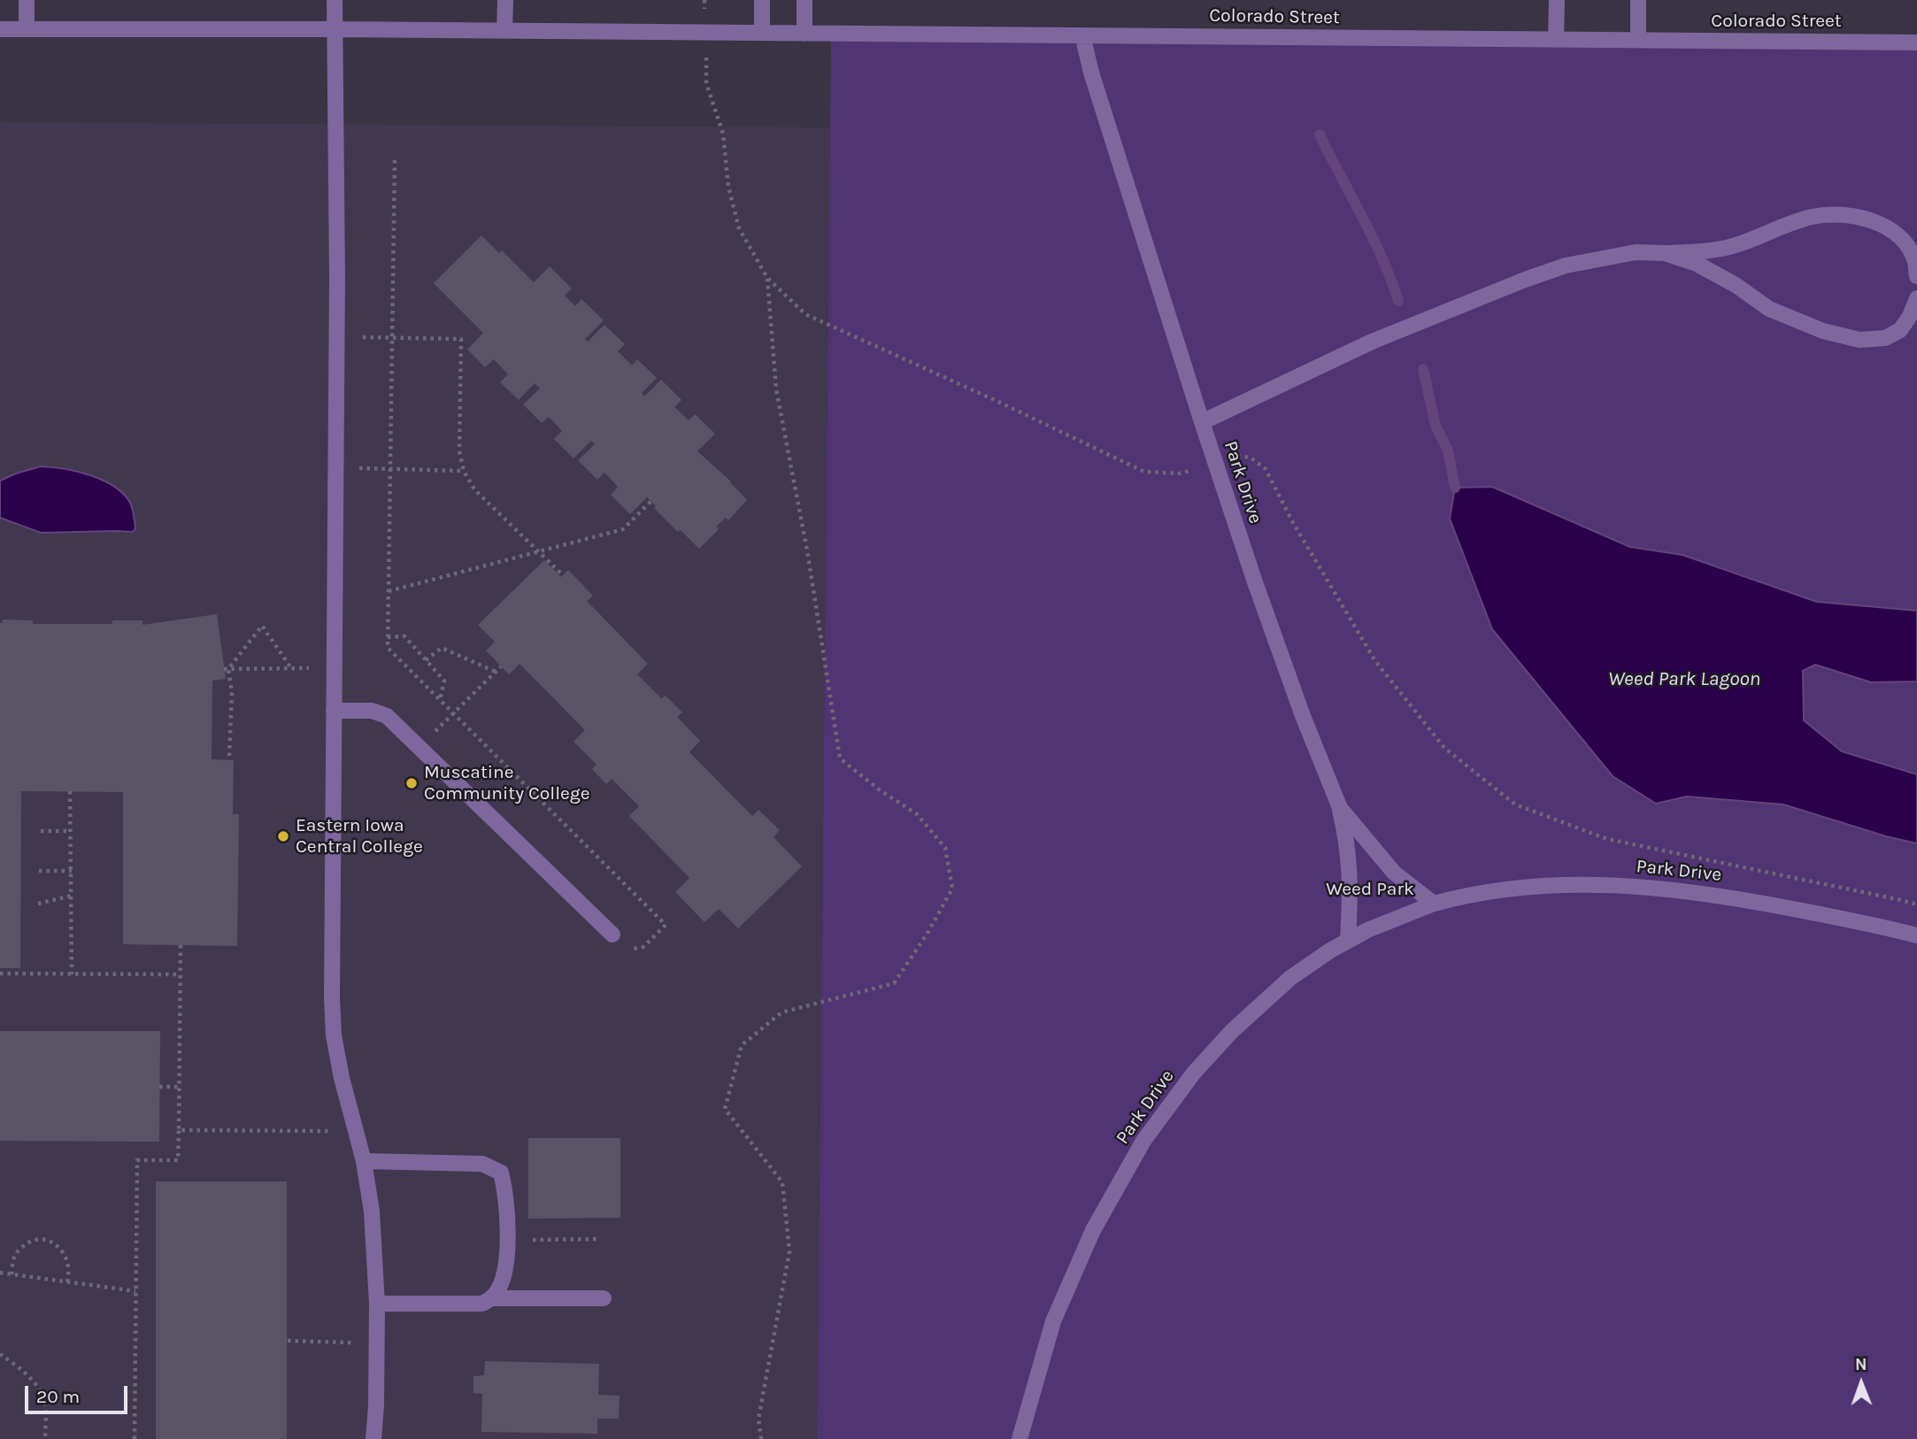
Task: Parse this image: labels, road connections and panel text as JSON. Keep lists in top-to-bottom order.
{
  "streets": {
    "street": ["Colorado Street", "Park Drive"]
  },
  "crossings": [
    ["Colorado Street", "Park Drive"]
  ],
  "water": ["Weed Park Lagoon"],
  "parks": ["Weed Park"],
  "places": ["Muscatine Community College", "Eastern Iowa Central College"],
  "scale_bar": "20 m",
  "north": "top"
}
